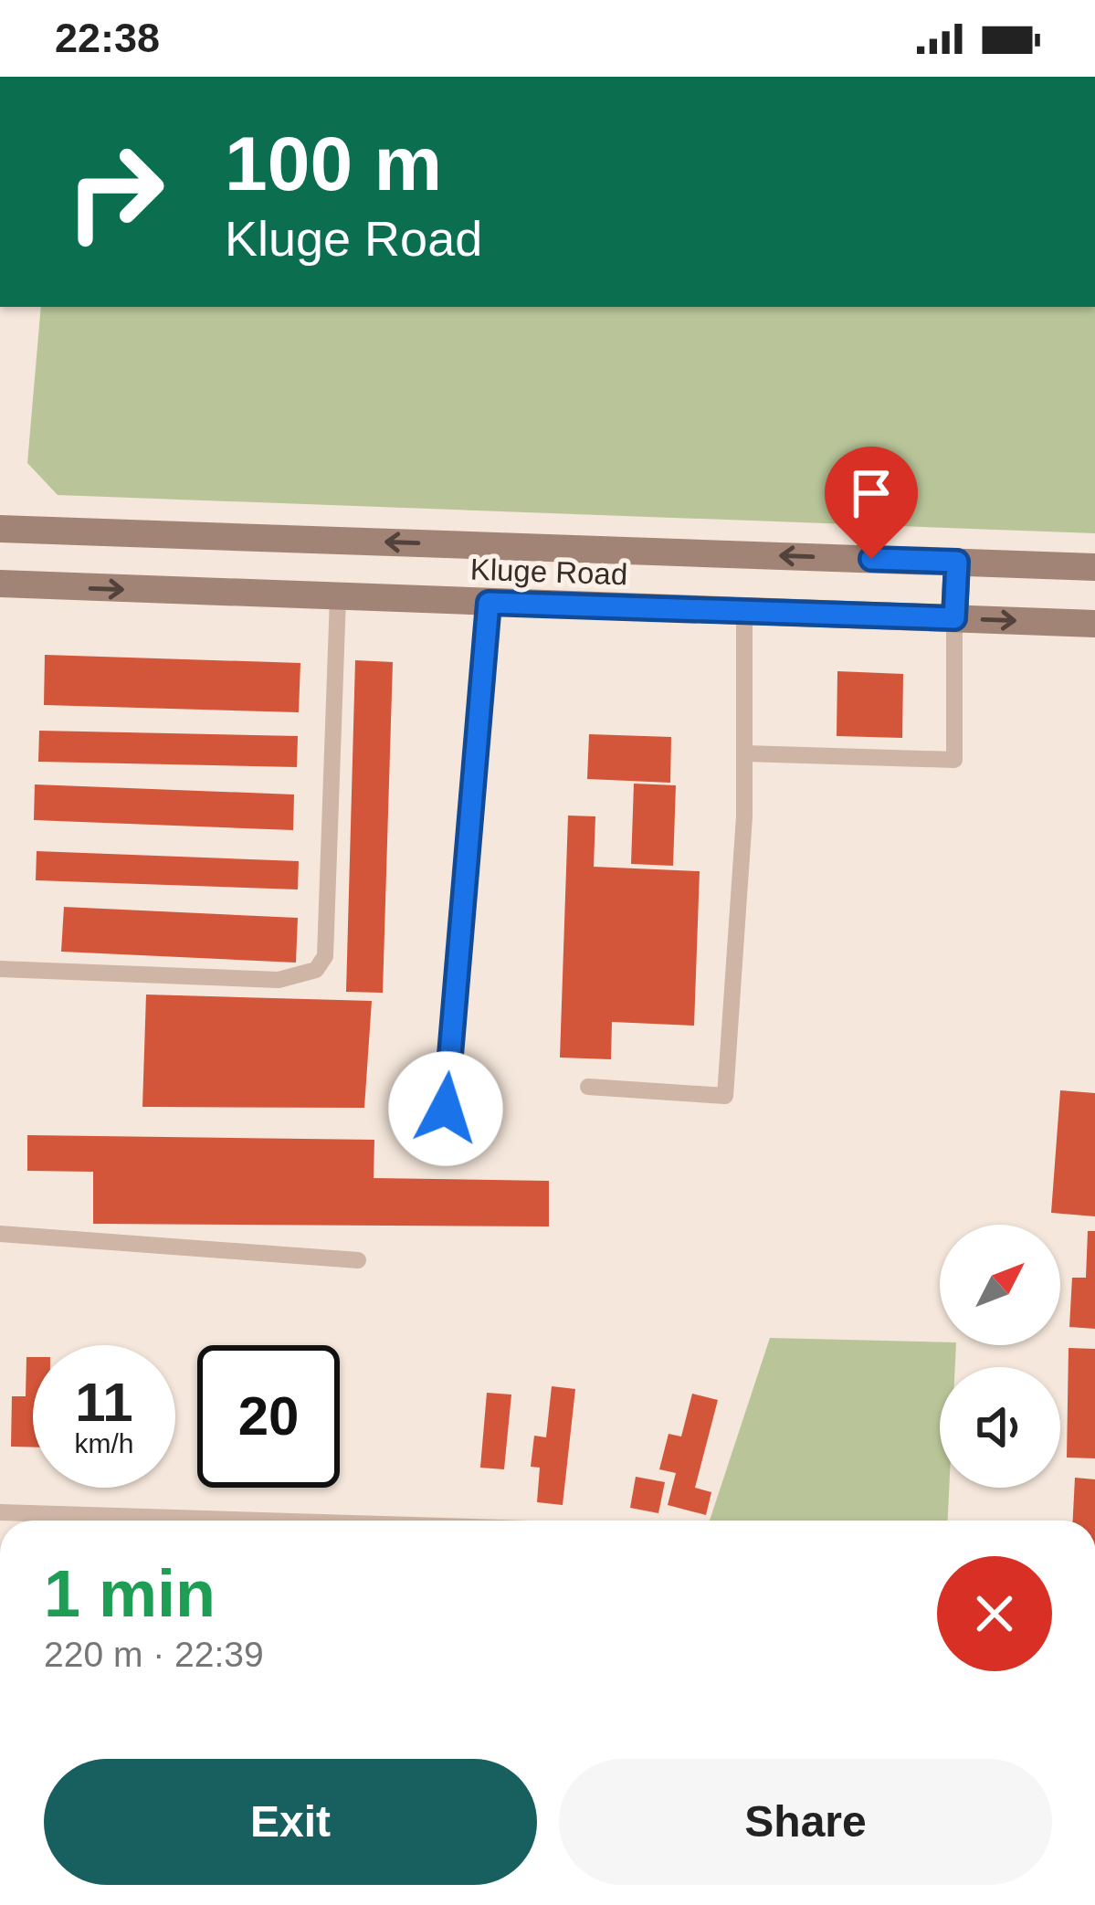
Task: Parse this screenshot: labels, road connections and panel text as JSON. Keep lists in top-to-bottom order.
{
  "streets": {
    "main road": ["Kluge Road"]
  },
  "north": "top right",
  "page": {
    "status": "22:38",
    "turn": ["100 m", "Kluge Road"],
    "speed": "11 km/h",
    "limit": "20",
    "heading": ["1 min", "220 m · 22:39"],
    "buttons": ["Exit", "Share"]
  }
}
